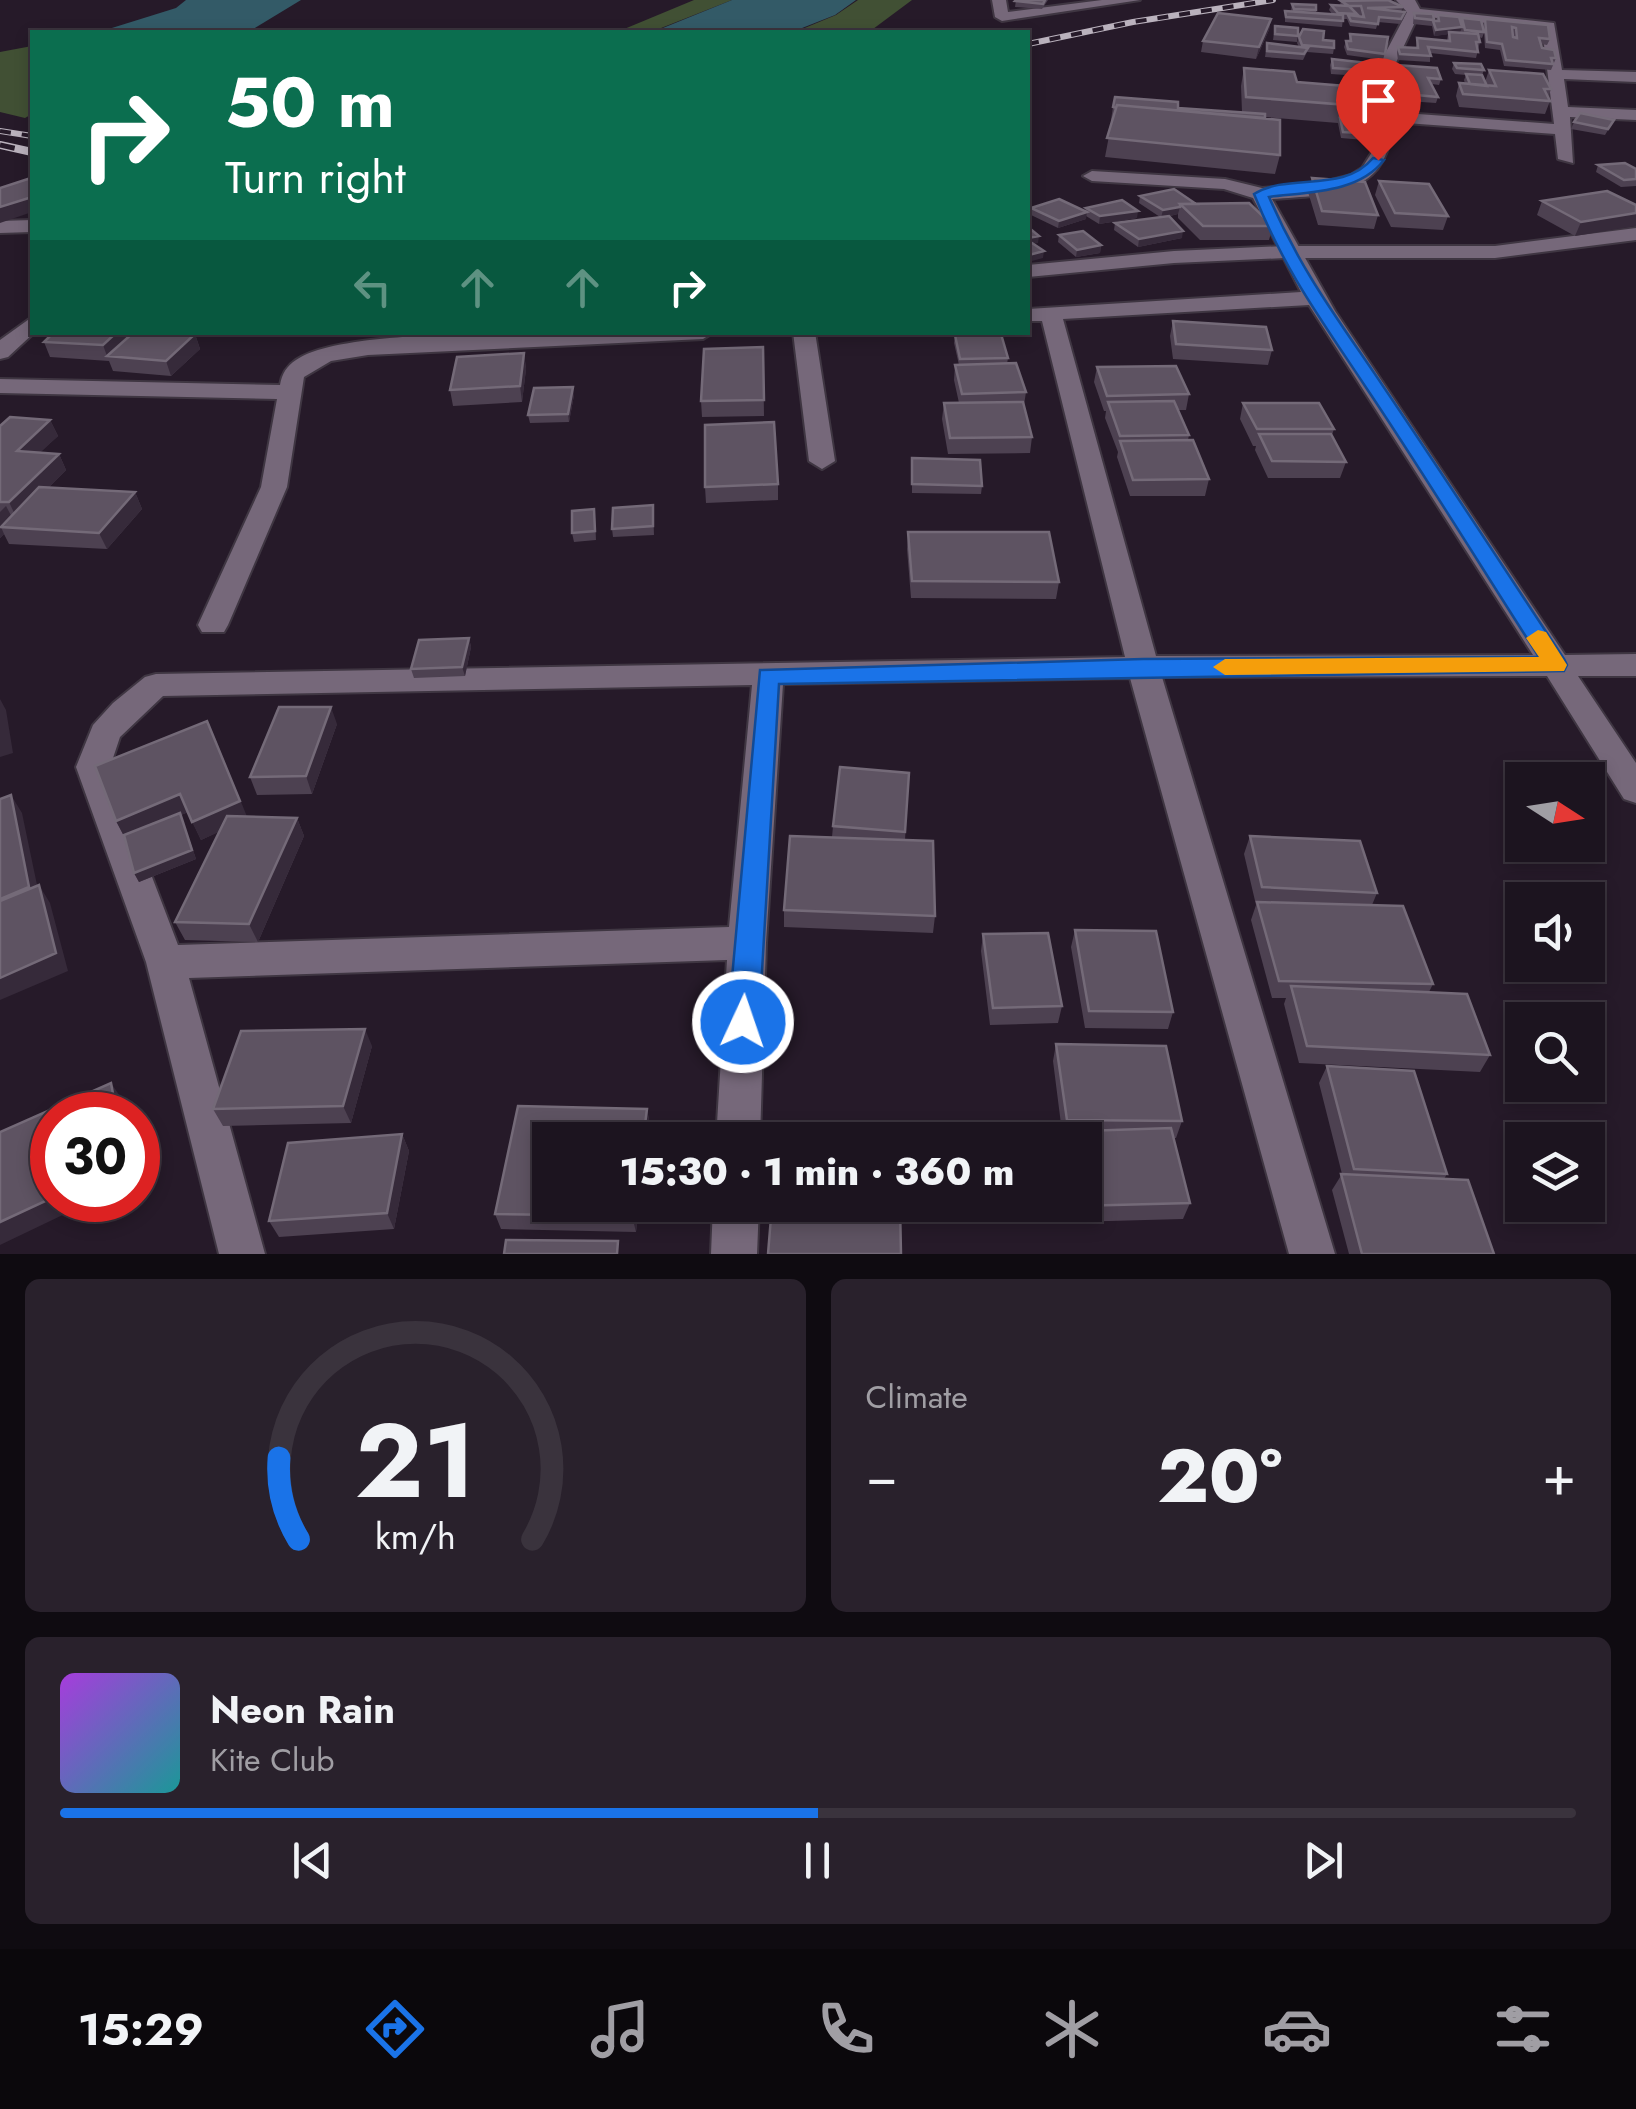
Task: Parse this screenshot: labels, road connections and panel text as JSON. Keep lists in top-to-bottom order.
{
  "north": "right",
  "page": {
    "turn": ["50 m", "Turn right"],
    "limit": "30",
    "trip": "15:30 · 1 min · 360 m",
    "tile": "Climate",
    "heat": ["−", "20°", "+"],
    "song": ["Neon Rain", "Kite Club"],
    "tabs": "15:29",
    "gauge": ["21", "km/h"]
  }
}
